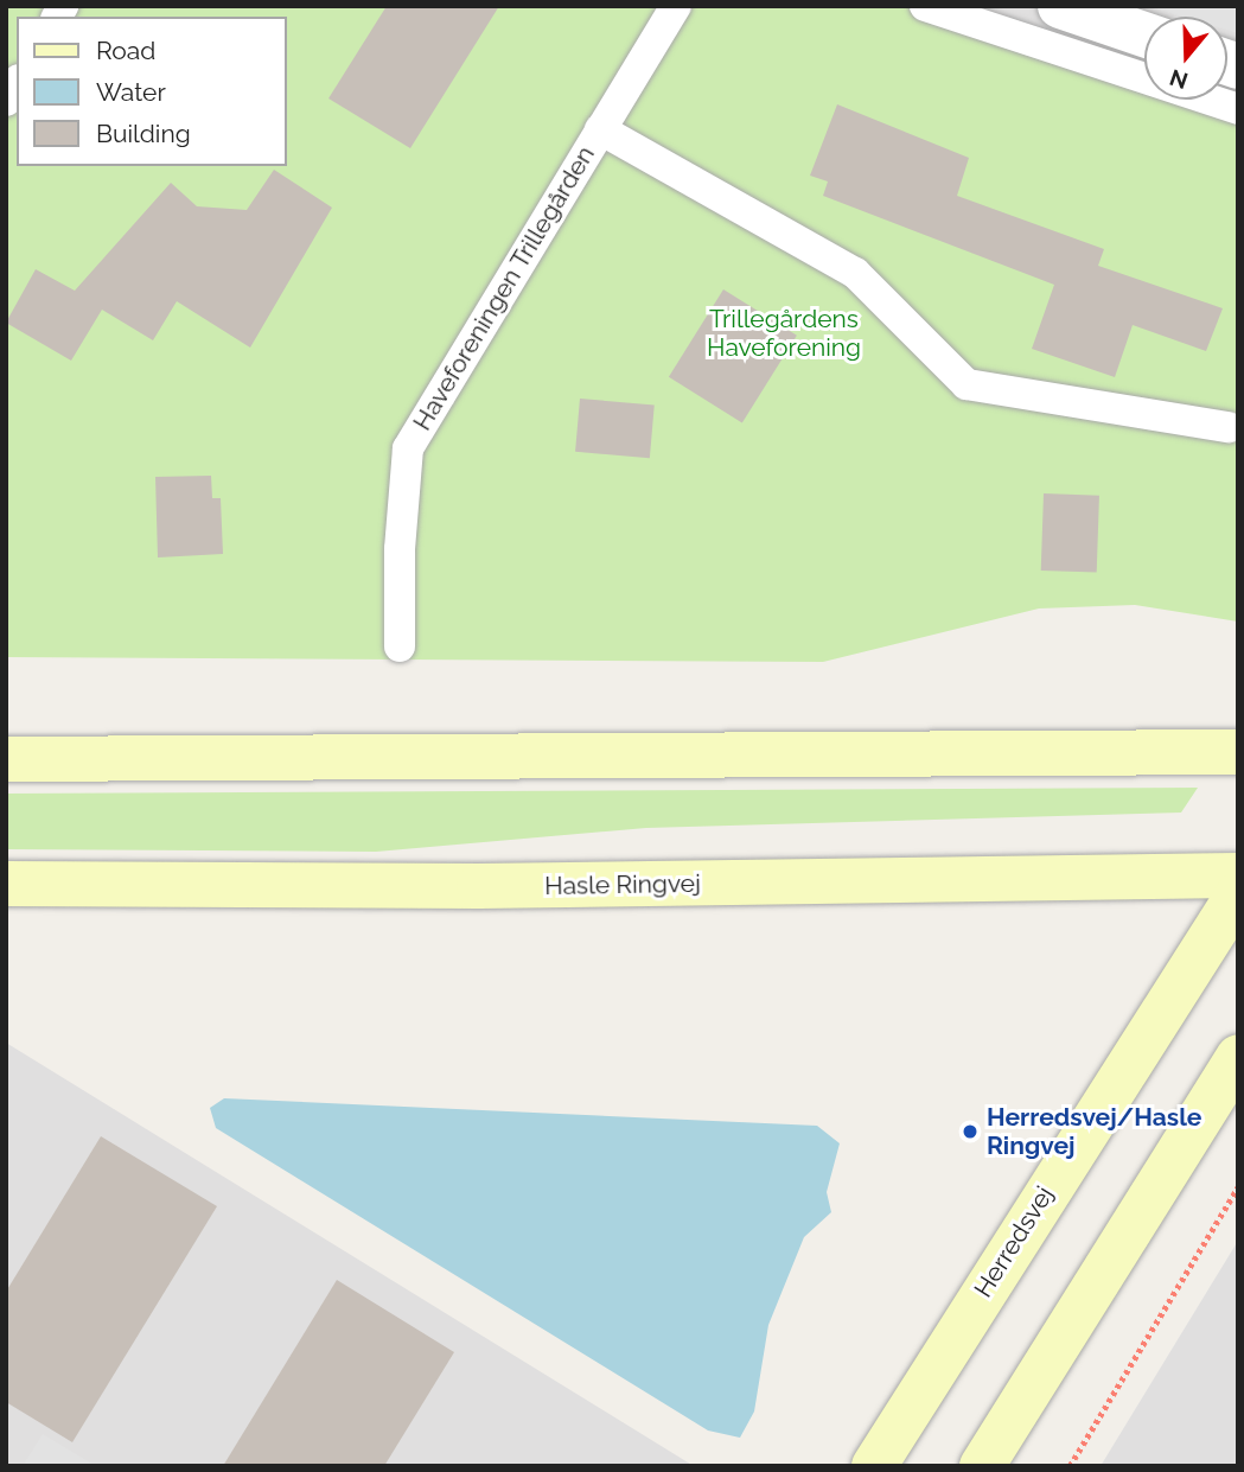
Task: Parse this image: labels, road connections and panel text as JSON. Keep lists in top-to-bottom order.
{
  "streets": {
    "main road": ["Hasle Ringvej", "Herredsvej"],
    "lane": ["Haveforeningen Trillegården"]
  },
  "parks": ["Trillegårdens Haveforening"],
  "places": ["Herredsvej/Hasle Ringvej"],
  "legend": ["Road", "Water", "Building"],
  "north": "bottom"
}
